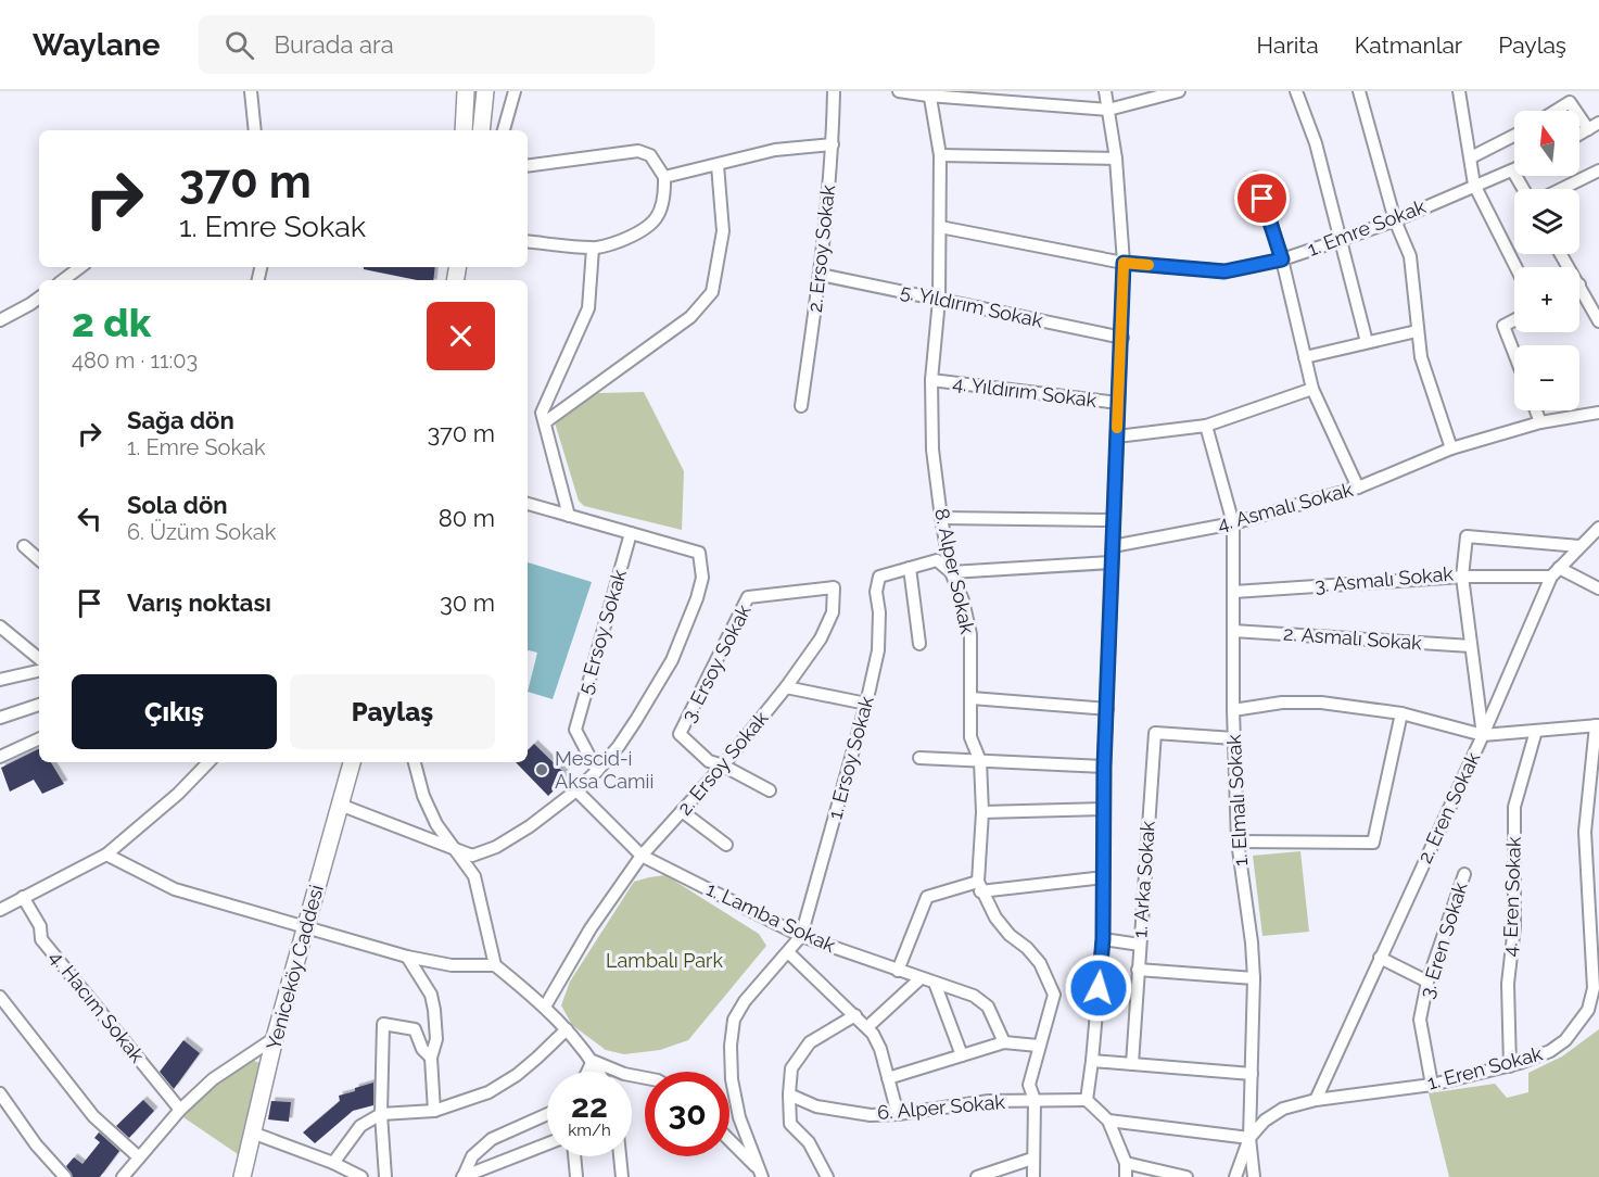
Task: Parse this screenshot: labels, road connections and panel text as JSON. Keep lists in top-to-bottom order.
{
  "streets": {
    "street": [
      "1. Emre Sokak",
      "2. Ersoy Sokak",
      "5. Yıldırım Sokak",
      "4. Yıldırım Sokak",
      "4. Asmalı Sokak",
      "8. Alper Sokak",
      "3. Asmalı Sokak",
      "5. Ersoy Sokak",
      "2. Asmalı Sokak",
      "3. Ersoy Sokak",
      "1. Ersoy Sokak",
      "1. Elmalı Sokak",
      "2. Eren Sokak",
      "1. Arka Sokak",
      "4. Eren Sokak",
      "1. Lamba Sokak",
      "3. Eren Sokak",
      "Yeniceköy Caddesi",
      "4. Hacım Sokak",
      "1. Eren Sokak",
      "6. Alper Sokak"
    ]
  },
  "crossings": [
    ["1. Emre Sokak", "8. Alper Sokak"],
    ["2. Ersoy Sokak", "5. Yıldırım Sokak"],
    ["2. Ersoy Sokak", "3. Ersoy Sokak"],
    ["2. Ersoy Sokak", "1. Lamba Sokak"],
    ["5. Yıldırım Sokak", "8. Alper Sokak"],
    ["4. Yıldırım Sokak", "8. Alper Sokak"],
    ["4. Asmalı Sokak", "1. Elmalı Sokak"],
    ["3. Asmalı Sokak", "1. Elmalı Sokak"],
    ["3. Asmalı Sokak", "2. Eren Sokak"],
    ["2. Asmalı Sokak", "1. Elmalı Sokak"],
    ["1. Ersoy Sokak", "1. Lamba Sokak"],
    ["1. Elmalı Sokak", "1. Arka Sokak"],
    ["1. Elmalı Sokak", "1. Eren Sokak"],
    ["2. Eren Sokak", "1. Eren Sokak"],
    ["4. Eren Sokak", "1. Eren Sokak"],
    ["3. Eren Sokak", "1. Eren Sokak"]
  ],
  "parks": ["Lambalı Park"],
  "places": ["Mescid-i Aksa Camii"],
  "north": "top",
  "page": {
    "header": "Waylane",
    "search": "Burada ara",
    "nav": ["Harita", "Katmanlar", "Paylaş"],
    "map_buttons": ["+", "−"],
    "turn": ["370 m", "1. Emre Sokak"],
    "heading": ["2 dk", "480 m · 11:03"],
    "list": [
      {
        "name": "Sağa dön",
        "note": "1. Emre Sokak",
        "value": "370 m"
      },
      {
        "name": "Sola dön",
        "note": "6. Üzüm Sokak",
        "value": "80 m"
      },
      {
        "name": "Varış noktası",
        "value": "30 m"
      }
    ],
    "buttons": ["Çıkış", "Paylaş"],
    "speed": "22 km/h",
    "limit": "30"
  }
}
